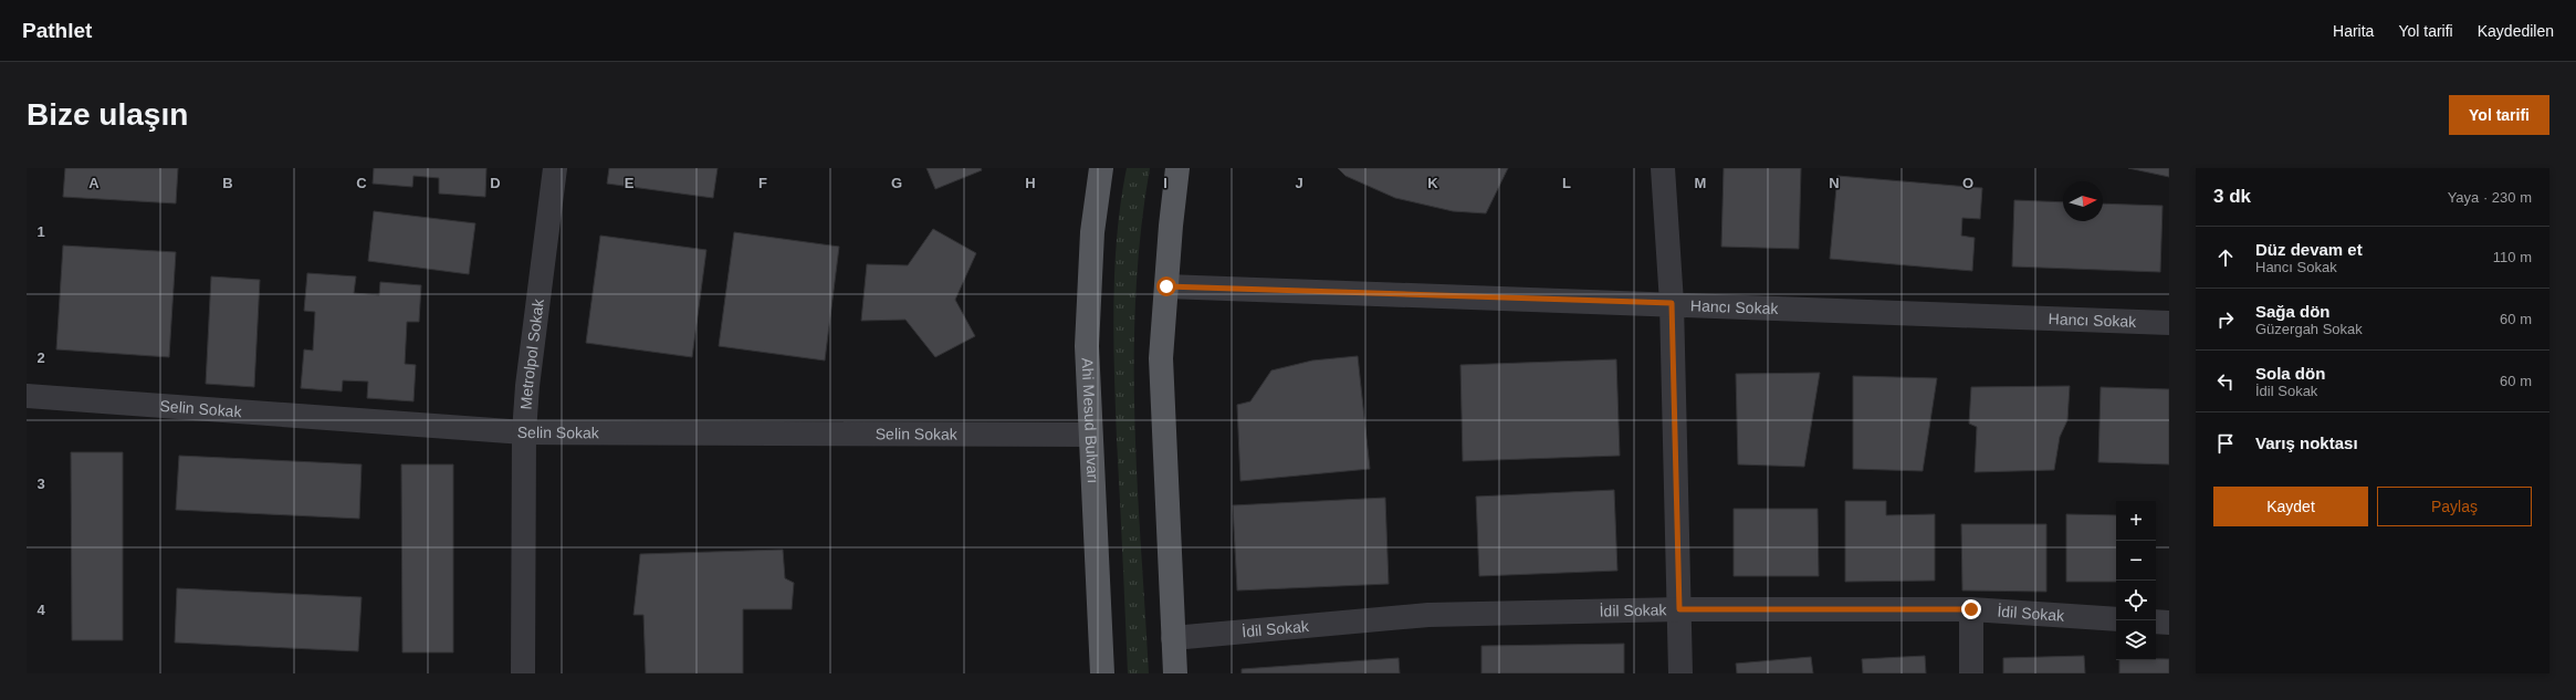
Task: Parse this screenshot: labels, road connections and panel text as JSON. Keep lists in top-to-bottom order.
{
  "streets": {
    "main road": ["Ahi Mesud Bulvarı"],
    "street": [
      "Hancı Sokak",
      "Metrolpol Sokak",
      "Selin Sokak",
      "İdil Sokak"
    ]
  },
  "crossings": [
    ["Metrolpol Sokak", "Selin Sokak"],
    ["Selin Sokak", "Ahi Mesud Bulvarı"]
  ],
  "north": "right",
  "page": {
    "header": "Pathlet",
    "nav": ["Harita", "Yol tarifi", "Kaydedilen"],
    "buttons": [
      "Yol tarifi",
      ["Kaydet", "Paylaş"]
    ],
    "title": "Bize ulaşın",
    "heading": ["3 dk", "Yaya · 230 m"],
    "list": [
      ["Düz devam et", "Hancı Sokak", "110 m"],
      ["Sağa dön", "Güzergah Sokak", "60 m"],
      ["Sola dön", "İdil Sokak", "60 m"],
      "Varış noktası"
    ],
    "map_buttons": ["+", "−"]
  },
  "grid": {
    "columns": [
      "A",
      "B",
      "C",
      "D",
      "E",
      "F",
      "G",
      "H",
      "I",
      "J",
      "K",
      "L",
      "M",
      "N",
      "O"
    ],
    "rows": [
      "1",
      "2",
      "3",
      "4"
    ]
  }
}
